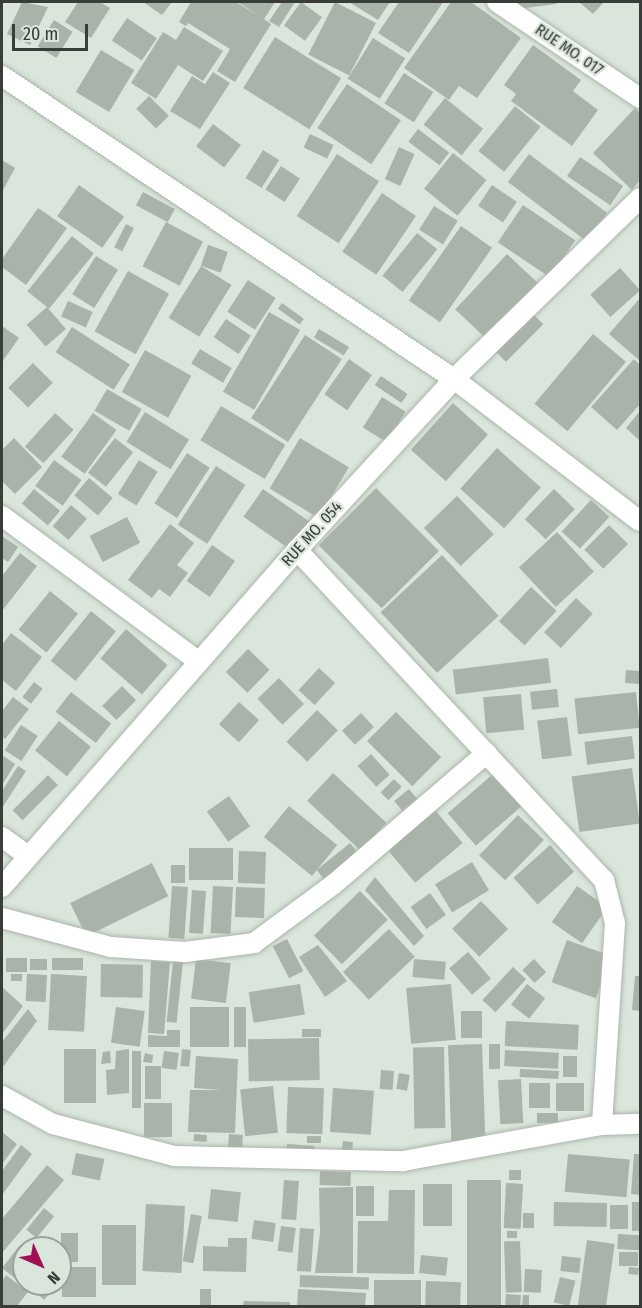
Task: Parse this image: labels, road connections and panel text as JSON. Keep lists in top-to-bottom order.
{
  "streets": {
    "street": ["RUE MO. 017", "RUE MO. 054"]
  },
  "scale_bar": "20 m",
  "north": "bottom right"
}
